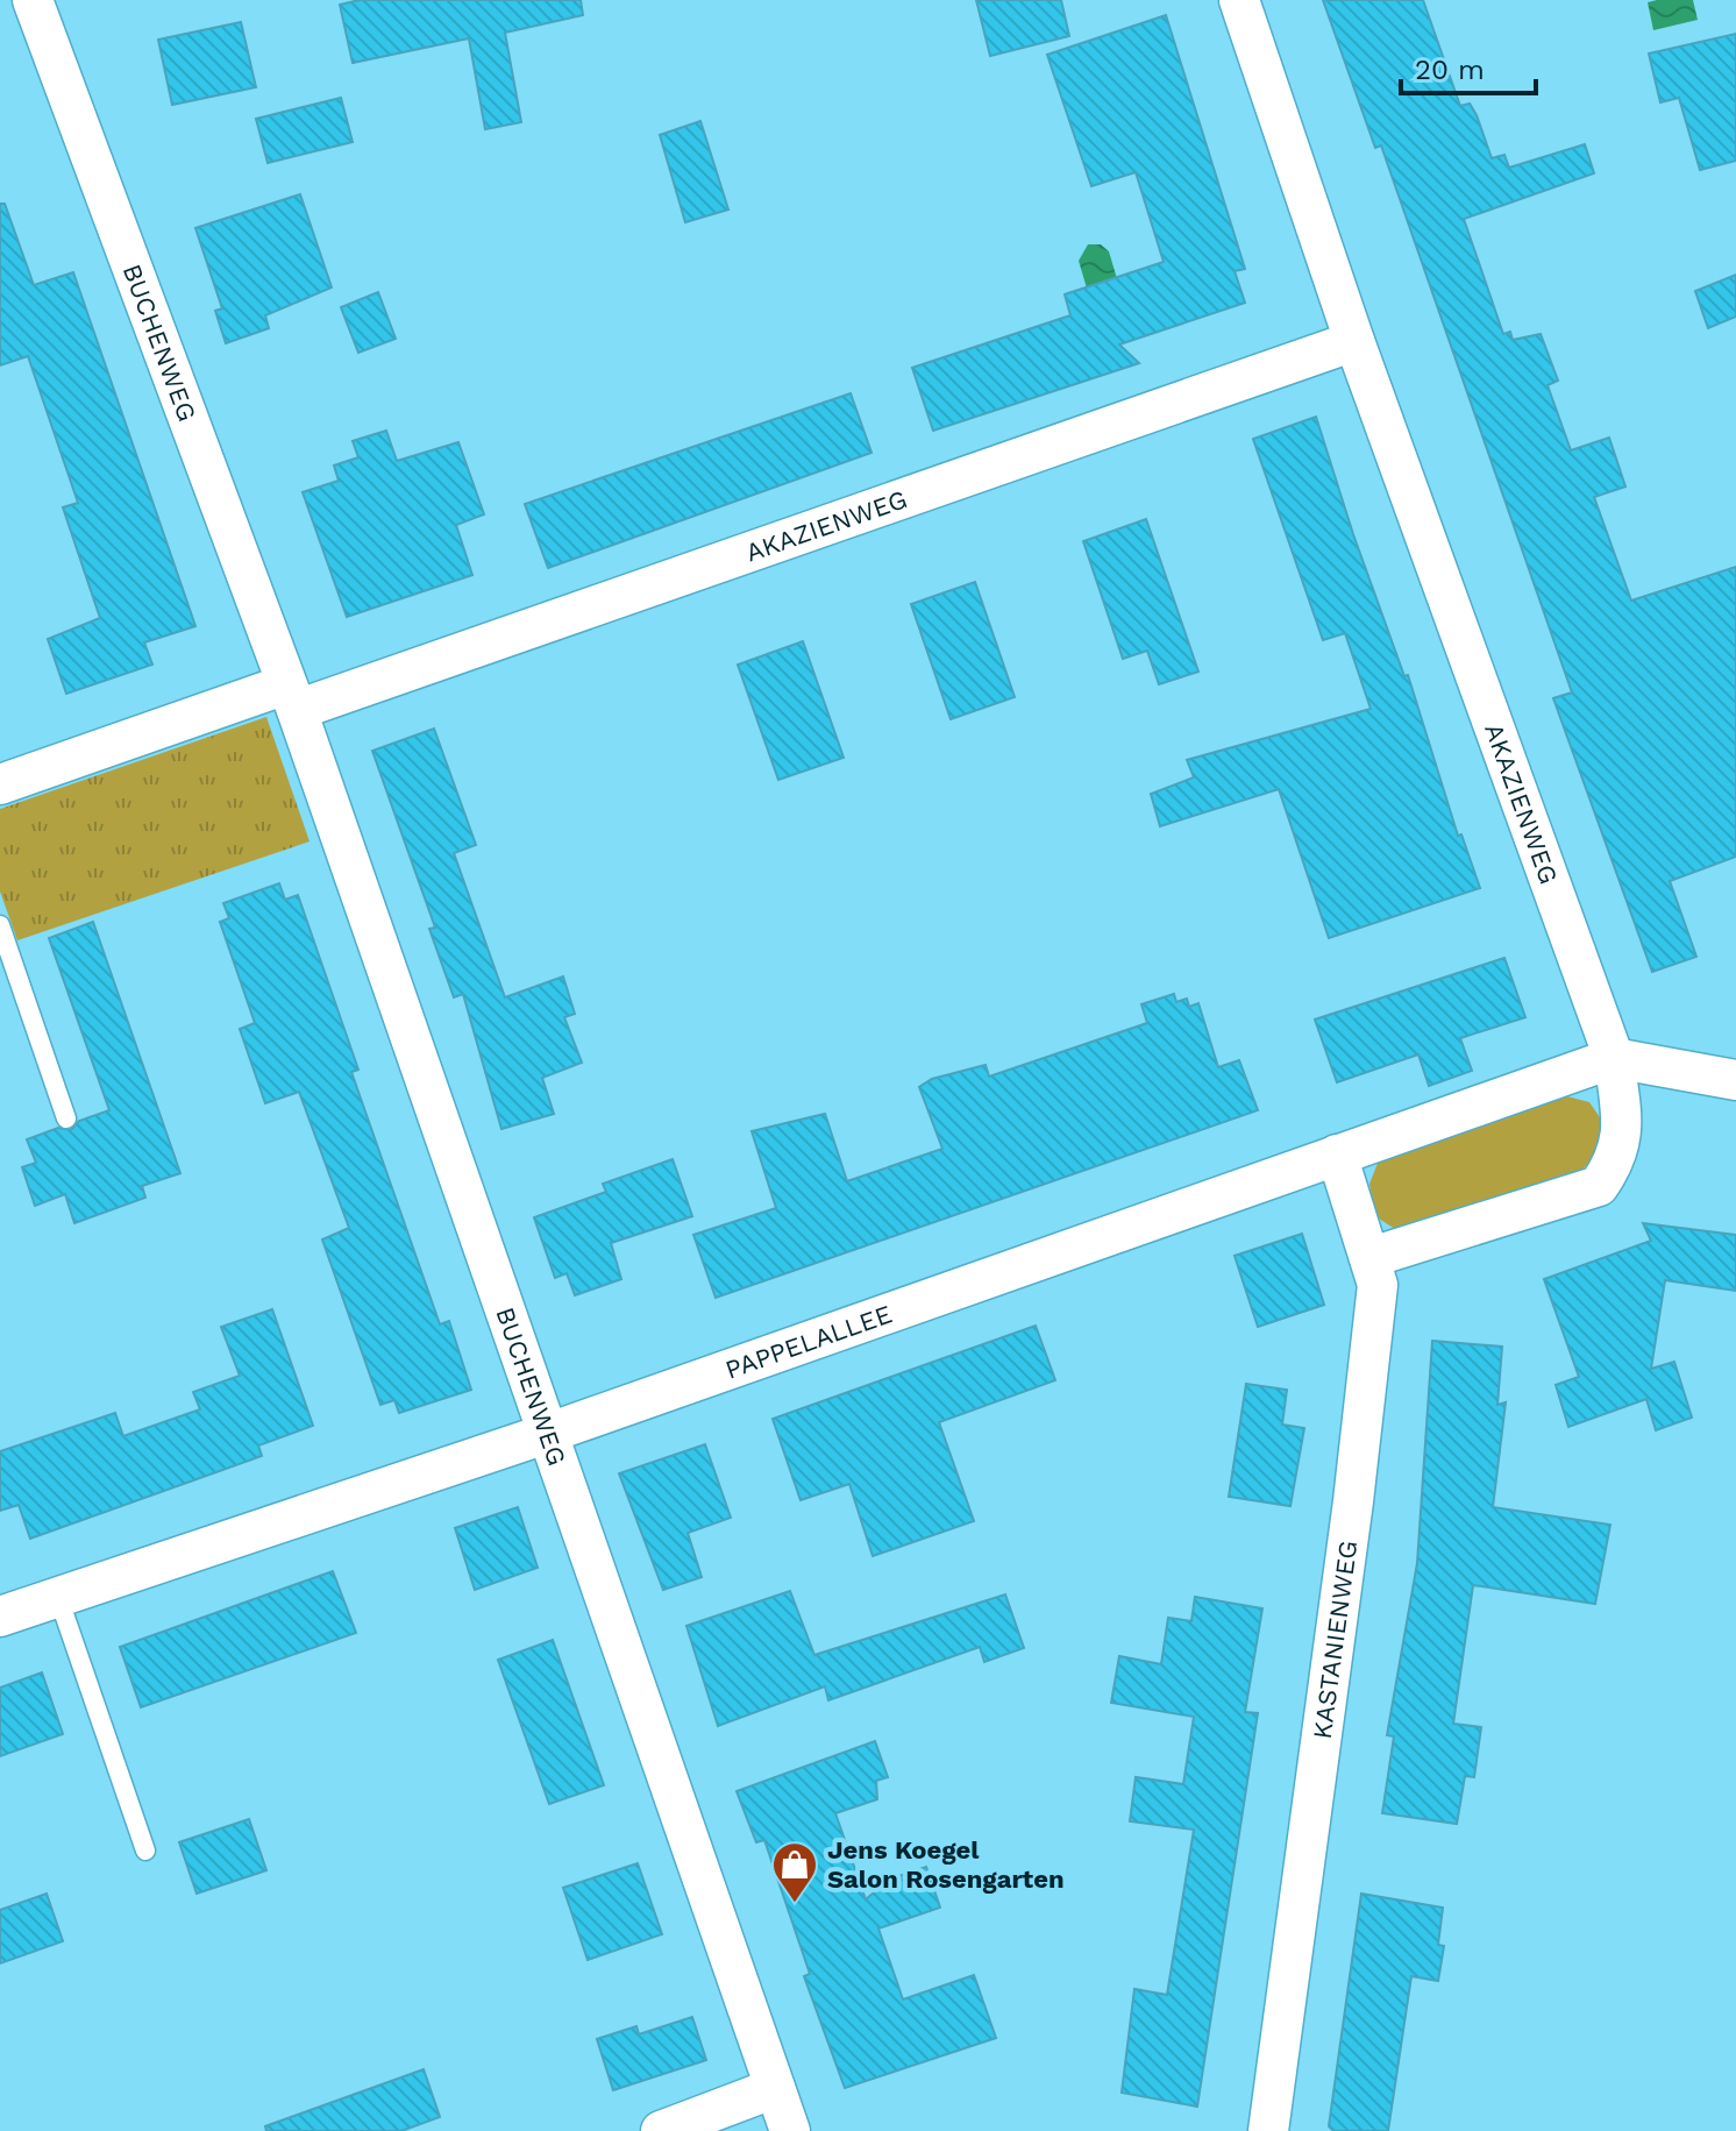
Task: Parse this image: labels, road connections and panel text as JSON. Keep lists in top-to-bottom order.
{
  "streets": {
    "street": [
      "BUCHENWEG",
      "AKAZIENWEG",
      "PAPPELALLEE",
      "KASTANIENWEG"
    ]
  },
  "crossings": [
    ["BUCHENWEG", "AKAZIENWEG"],
    ["BUCHENWEG", "PAPPELALLEE"],
    ["AKAZIENWEG", "PAPPELALLEE"],
    ["PAPPELALLEE", "KASTANIENWEG"]
  ],
  "places": {
    "shop": ["Jens Koegel Salon Rosengarten"]
  },
  "scale_bar": "20 m"
}
